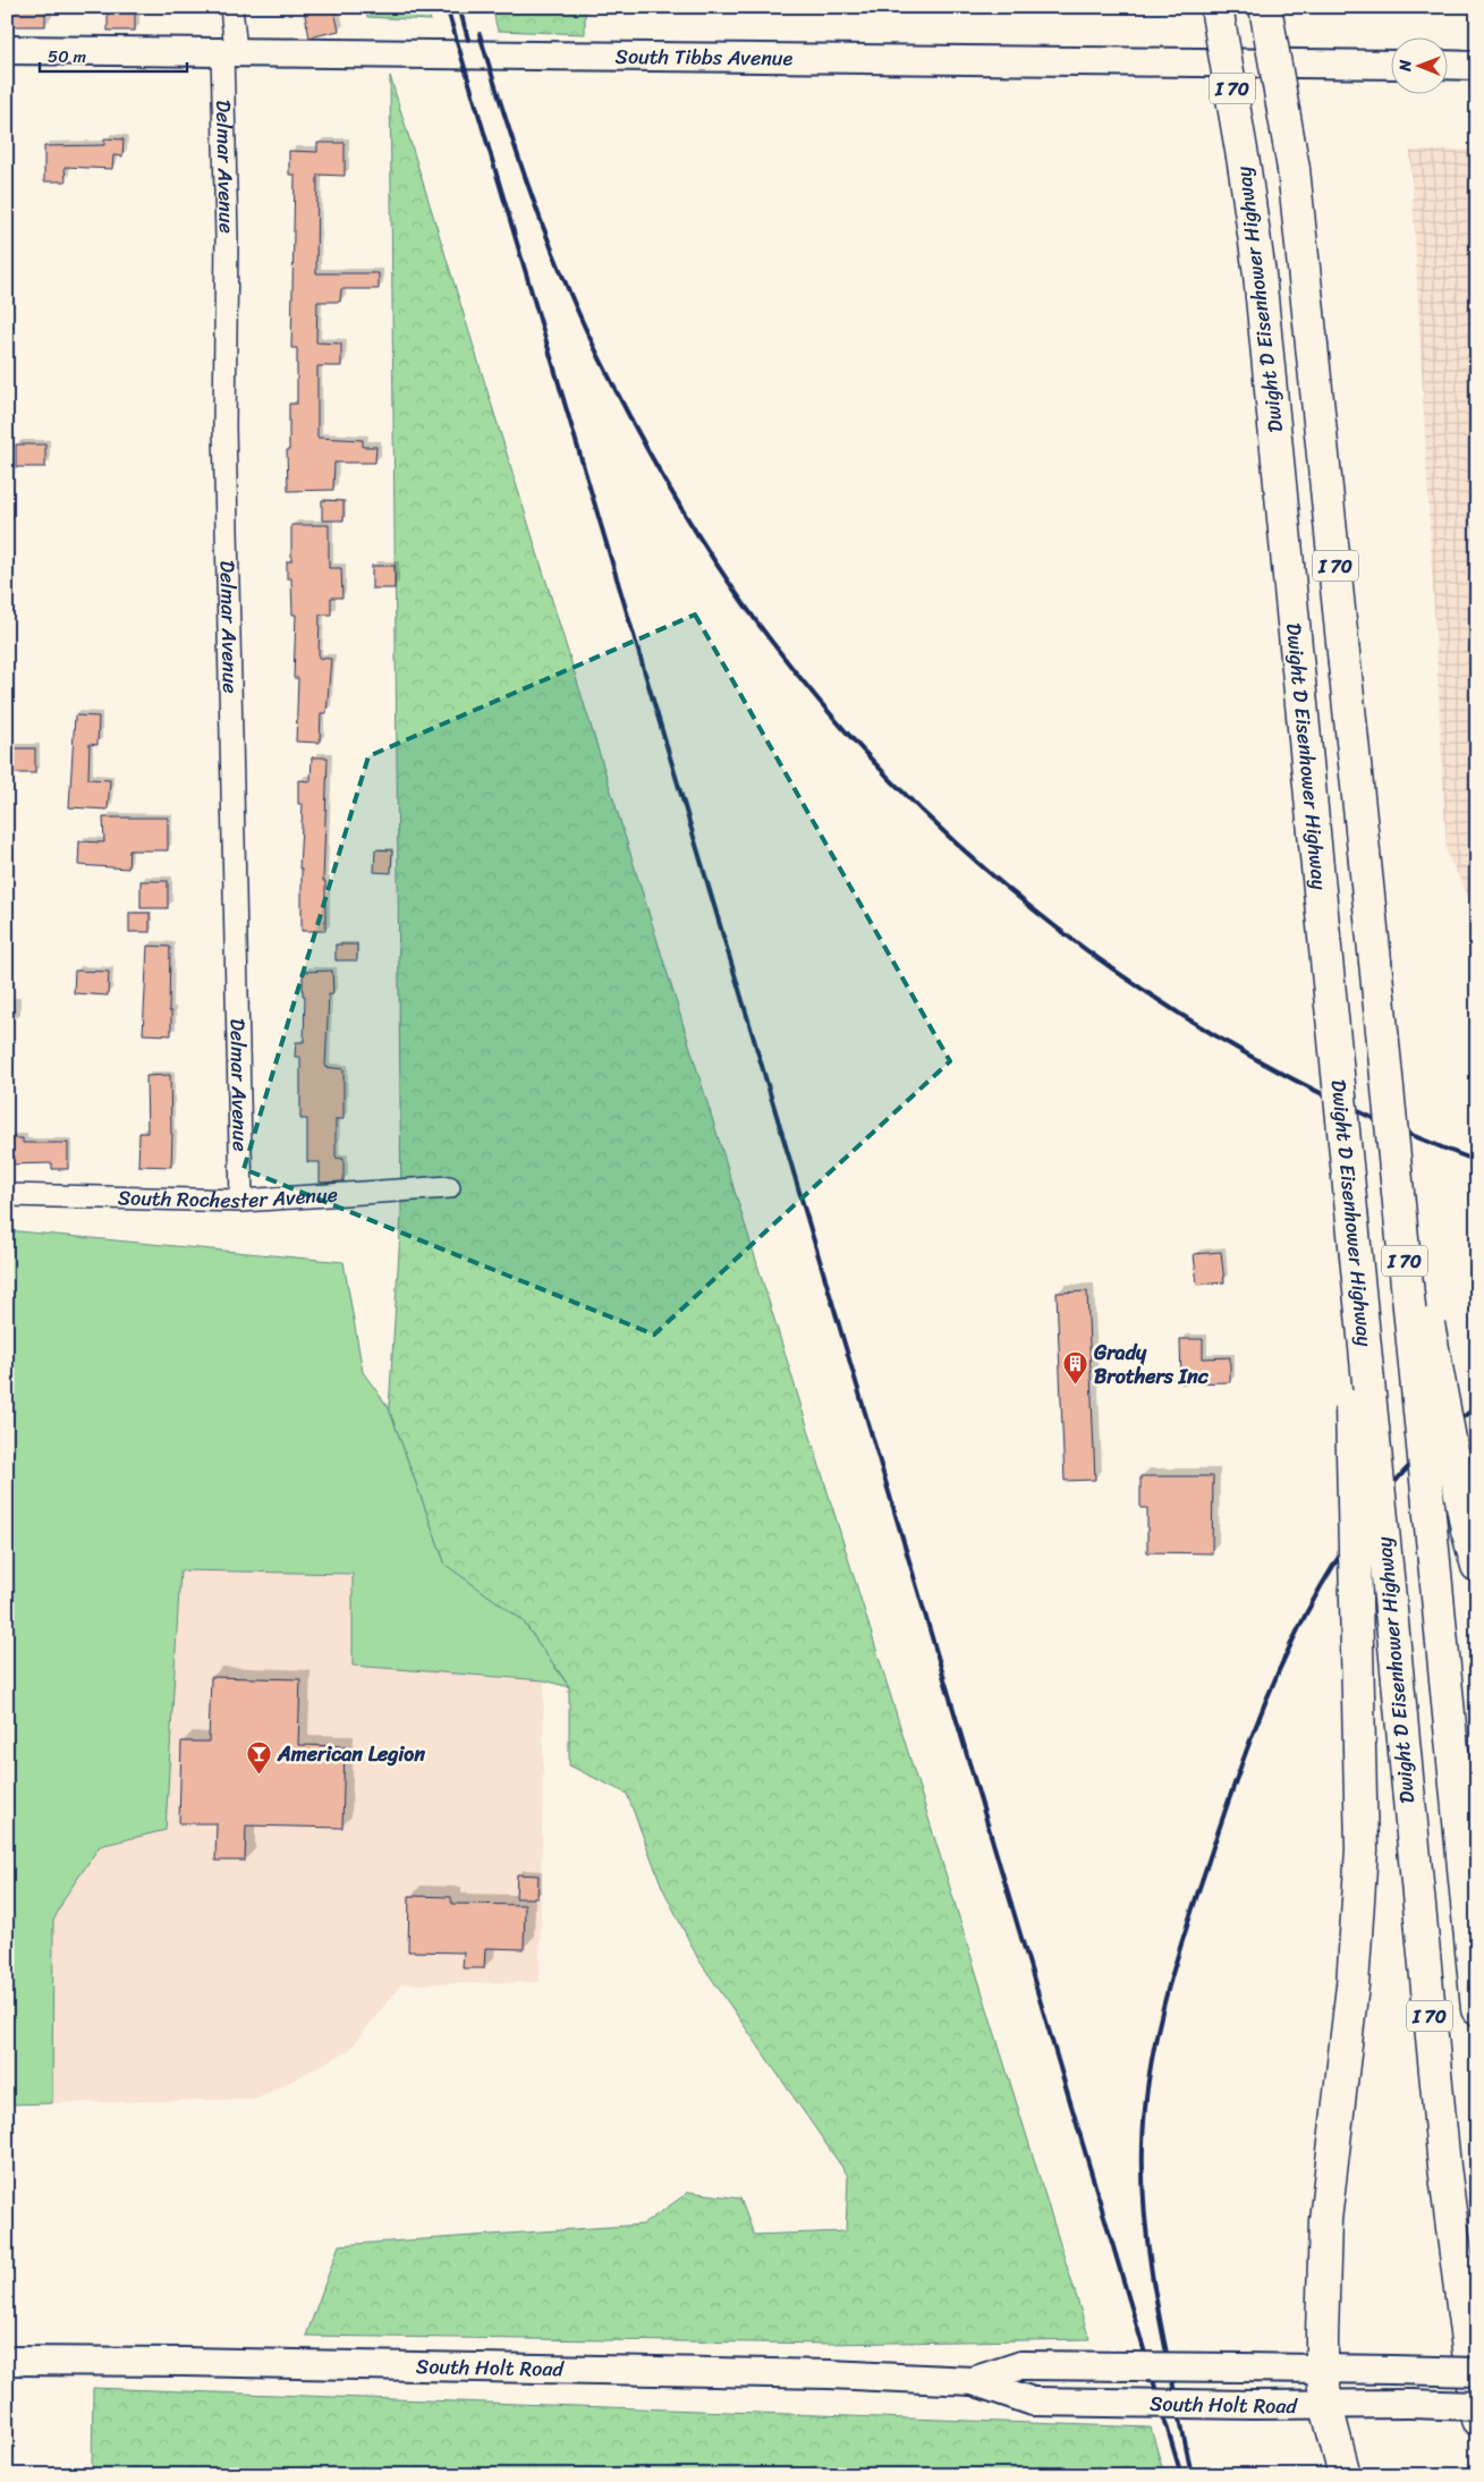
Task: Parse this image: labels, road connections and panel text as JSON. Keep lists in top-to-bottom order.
{
  "streets": {
    "highway": ["I 70", "Dwight D Eisenhower Highway"],
    "main road": ["South Tibbs Avenue", "South Holt Road"],
    "street": ["Delmar Avenue", "South Rochester Avenue"]
  },
  "crossings": [
    ["South Tibbs Avenue", "Delmar Avenue"],
    ["Delmar Avenue", "South Rochester Avenue"]
  ],
  "places": {
    "building": ["Grady Brothers Inc"],
    "bar": ["American Legion"]
  },
  "scale_bar": "50 m",
  "north": "left"
}
